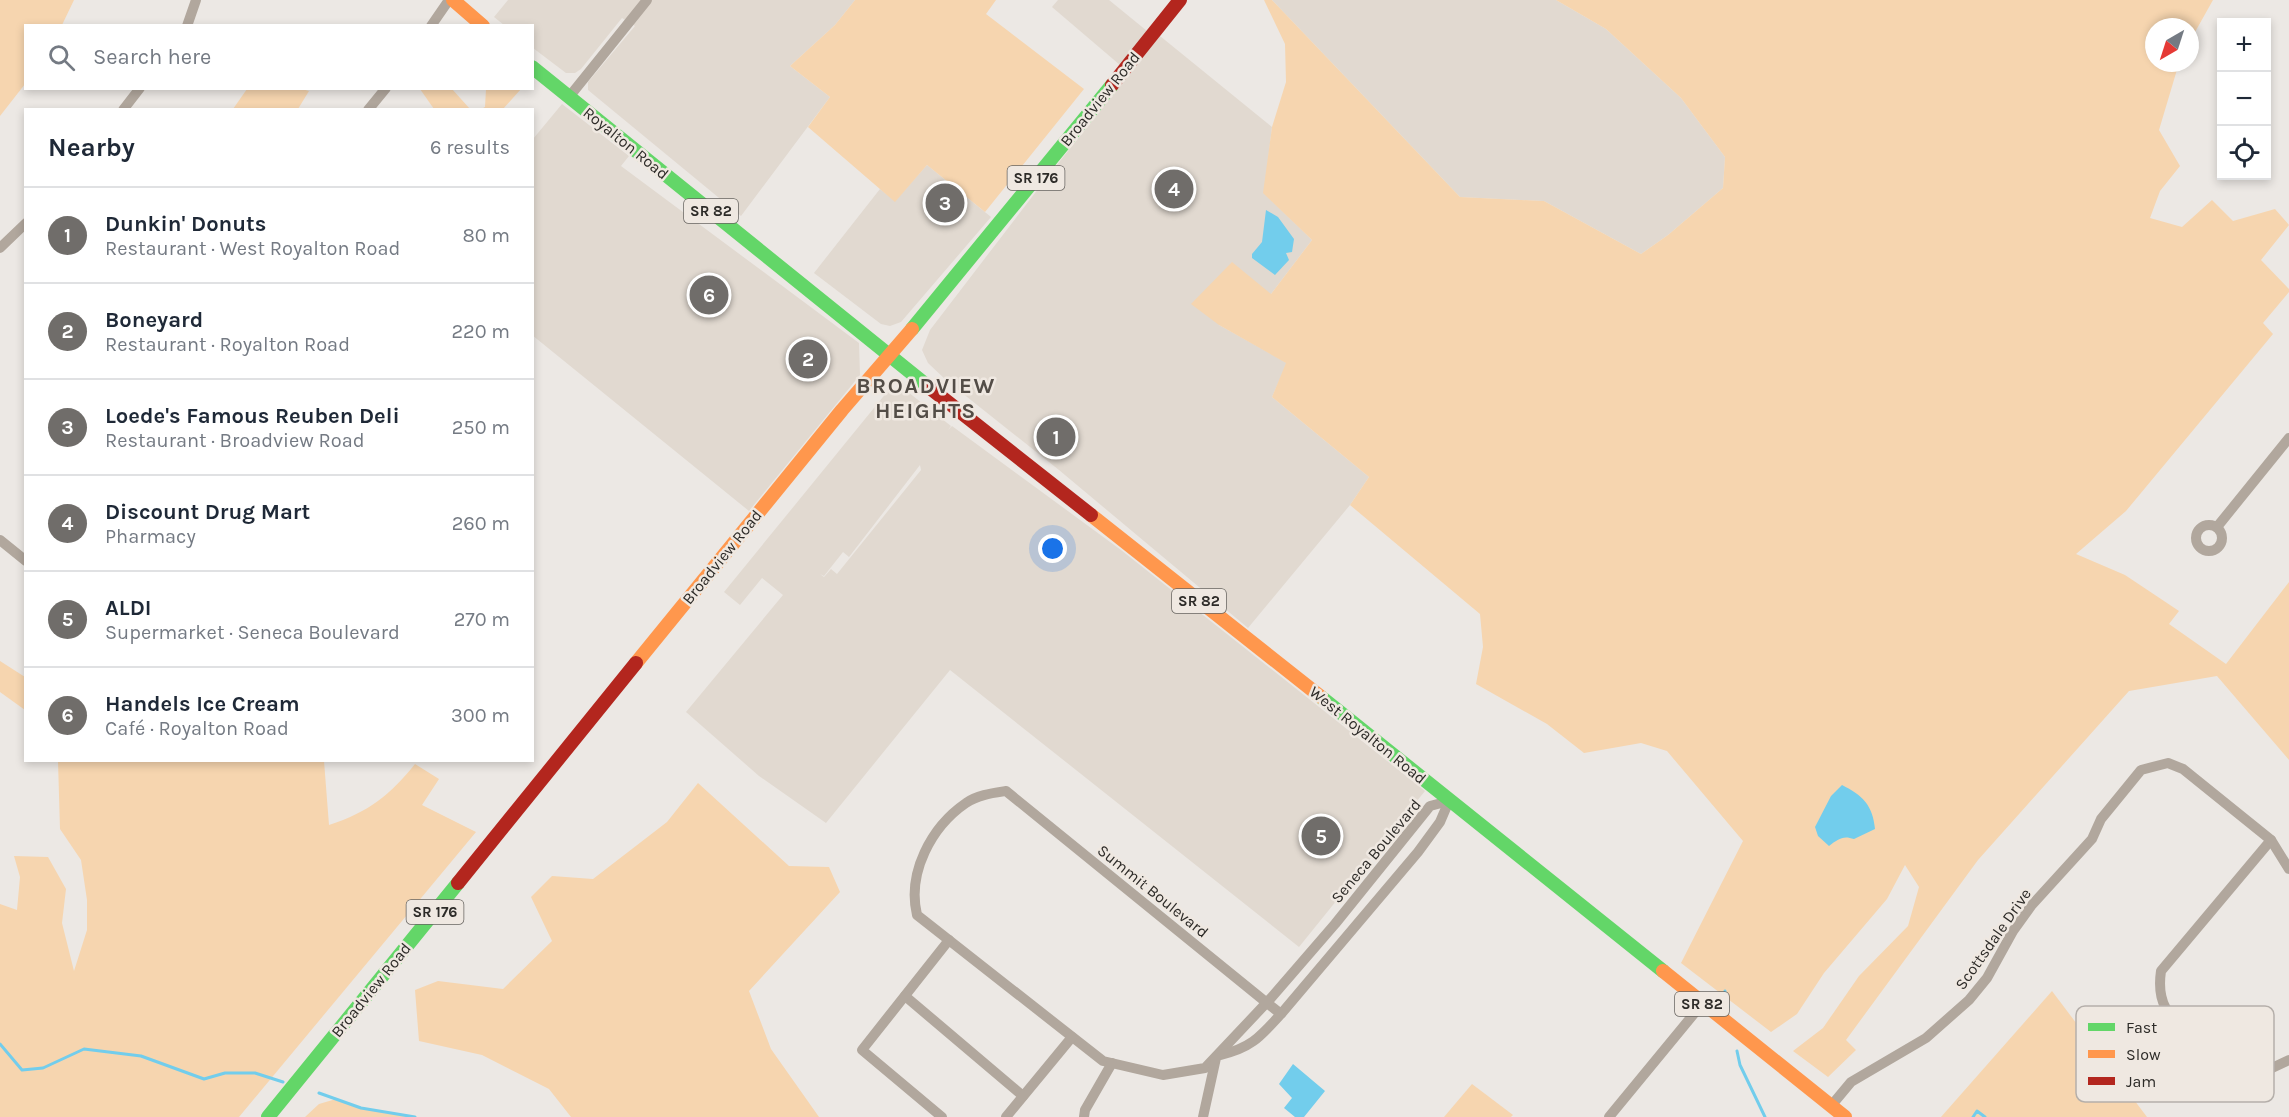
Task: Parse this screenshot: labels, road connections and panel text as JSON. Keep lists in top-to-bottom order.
{
  "streets": {
    "main road": [
      "Broadview Road",
      "Royalton Road",
      "SR 176",
      "SR 82",
      "West Royalton Road"
    ],
    "street": ["Seneca Boulevard", "Summit Boulevard", "Scottsdale Drive"]
  },
  "crossings": [
    ["Broadview Road", "Royalton Road"],
    ["Broadview Road", "West Royalton Road"],
    ["Royalton Road", "West Royalton Road"],
    ["West Royalton Road", "Seneca Boulevard"],
    ["West Royalton Road", "Scottsdale Drive"],
    ["Seneca Boulevard", "Summit Boulevard"]
  ],
  "districts": ["BROADVIEW HEIGHTS"],
  "legend": ["Fast", "Slow", "Jam"],
  "north": "bottom left",
  "page": {
    "map_buttons": ["+", "−"],
    "search": "Search here",
    "heading": ["Nearby", "6 results"],
    "pins": [
      "4",
      "3",
      "6",
      "2",
      "1",
      "5"
    ],
    "list": [
      {
        "mark": "1",
        "name": "Dunkin' Donuts",
        "note": "Restaurant · West Royalton Road",
        "value": "80 m"
      },
      {
        "mark": "2",
        "name": "Boneyard",
        "note": "Restaurant · Royalton Road",
        "value": "220 m"
      },
      {
        "mark": "3",
        "name": "Loede's Famous Reuben Deli",
        "note": "Restaurant · Broadview Road",
        "value": "250 m"
      },
      {
        "mark": "4",
        "name": "Discount Drug Mart",
        "note": "Pharmacy",
        "value": "260 m"
      },
      {
        "mark": "5",
        "name": "ALDI",
        "note": "Supermarket · Seneca Boulevard",
        "value": "270 m"
      },
      {
        "mark": "6",
        "name": "Handels Ice Cream",
        "note": "Café · Royalton Road",
        "value": "300 m"
      }
    ]
  }
}
